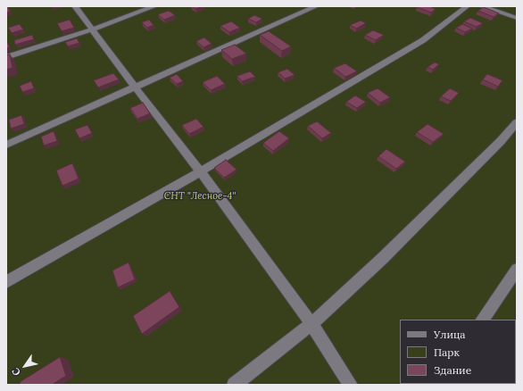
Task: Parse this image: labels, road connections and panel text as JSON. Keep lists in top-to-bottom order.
{
  "parks": ["СНТ \"Лесное-4\""],
  "legend": ["Улица", "Парк", "Здание"],
  "north": "bottom left"
}
